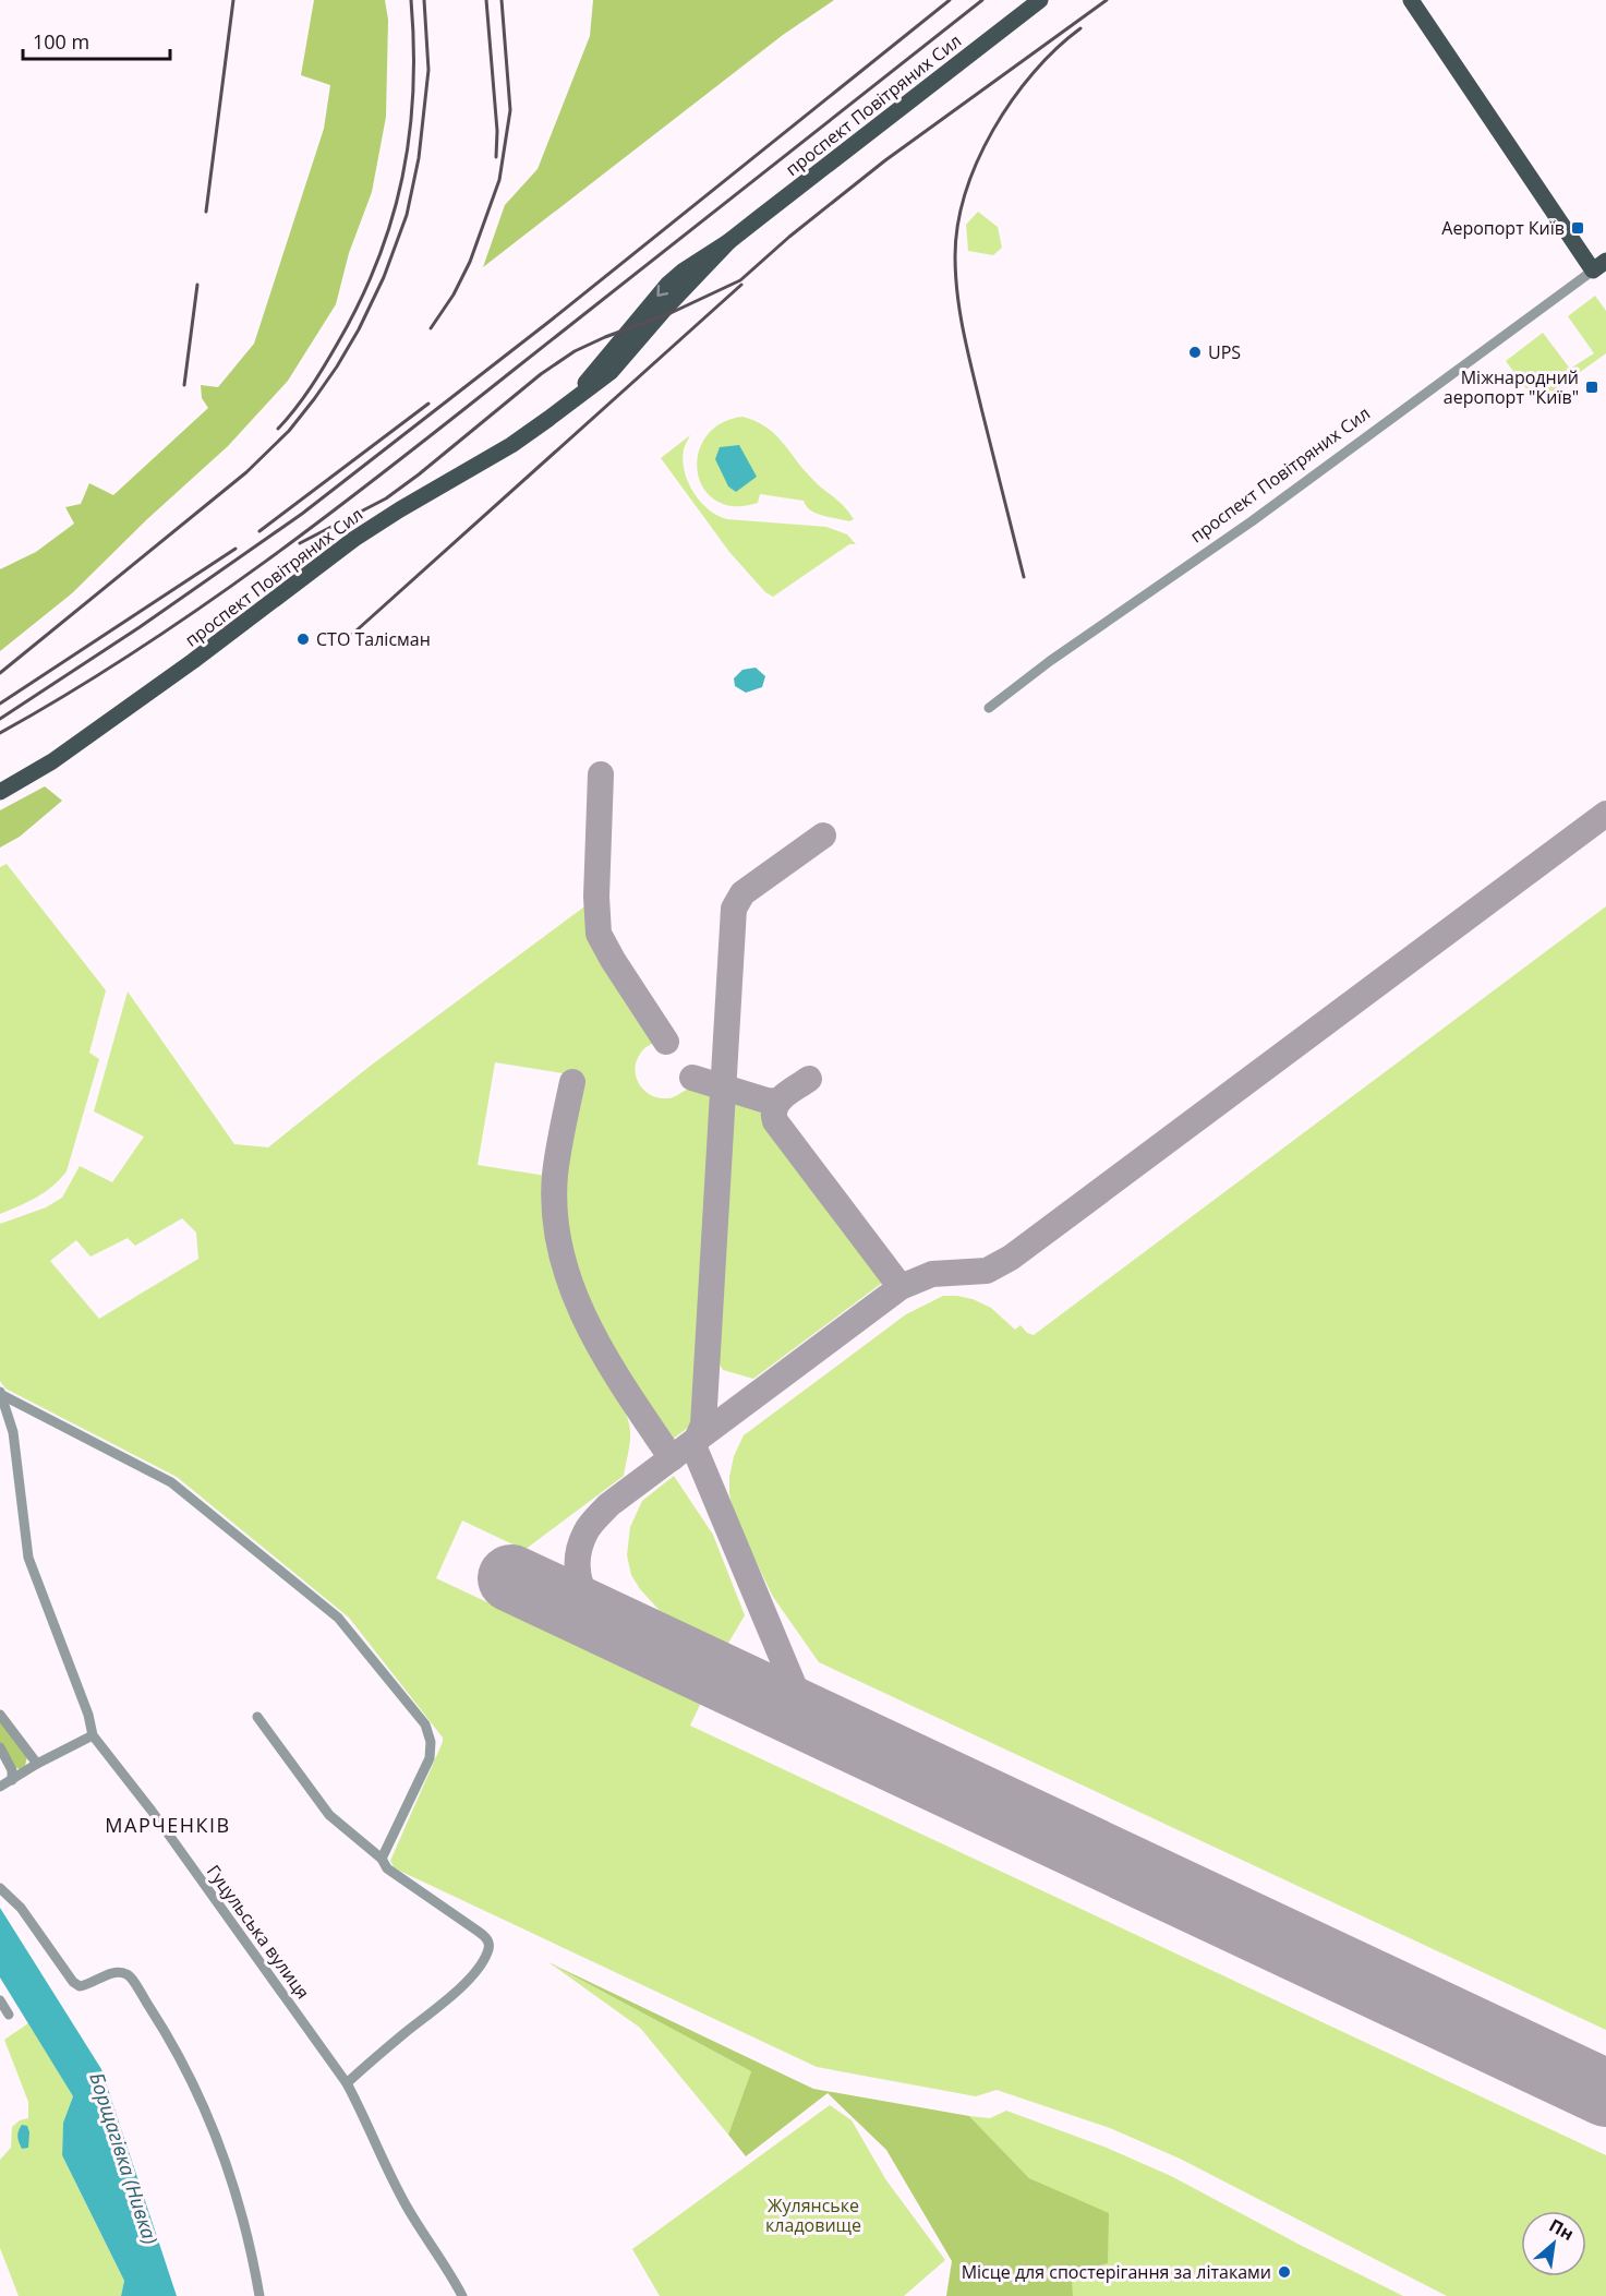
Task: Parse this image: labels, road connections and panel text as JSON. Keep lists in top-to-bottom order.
{
  "streets": {
    "main road": ["проспект Повітряних Сил"],
    "street": ["Гуцульська вулиця"]
  },
  "districts": ["МАРЧЕНКІВ"],
  "water": ["Борщагівка (Нивка)"],
  "parks": ["Жулянське кладовище"],
  "places": {
    "transit": ["Аеропорт Київ", "Міжнародний аеропорт \"Київ\""],
    "other": ["UPS", "СТО Талісман", "Місце для спостерігання за літаками"]
  },
  "scale_bar": "100 m",
  "north": "top right"
}
